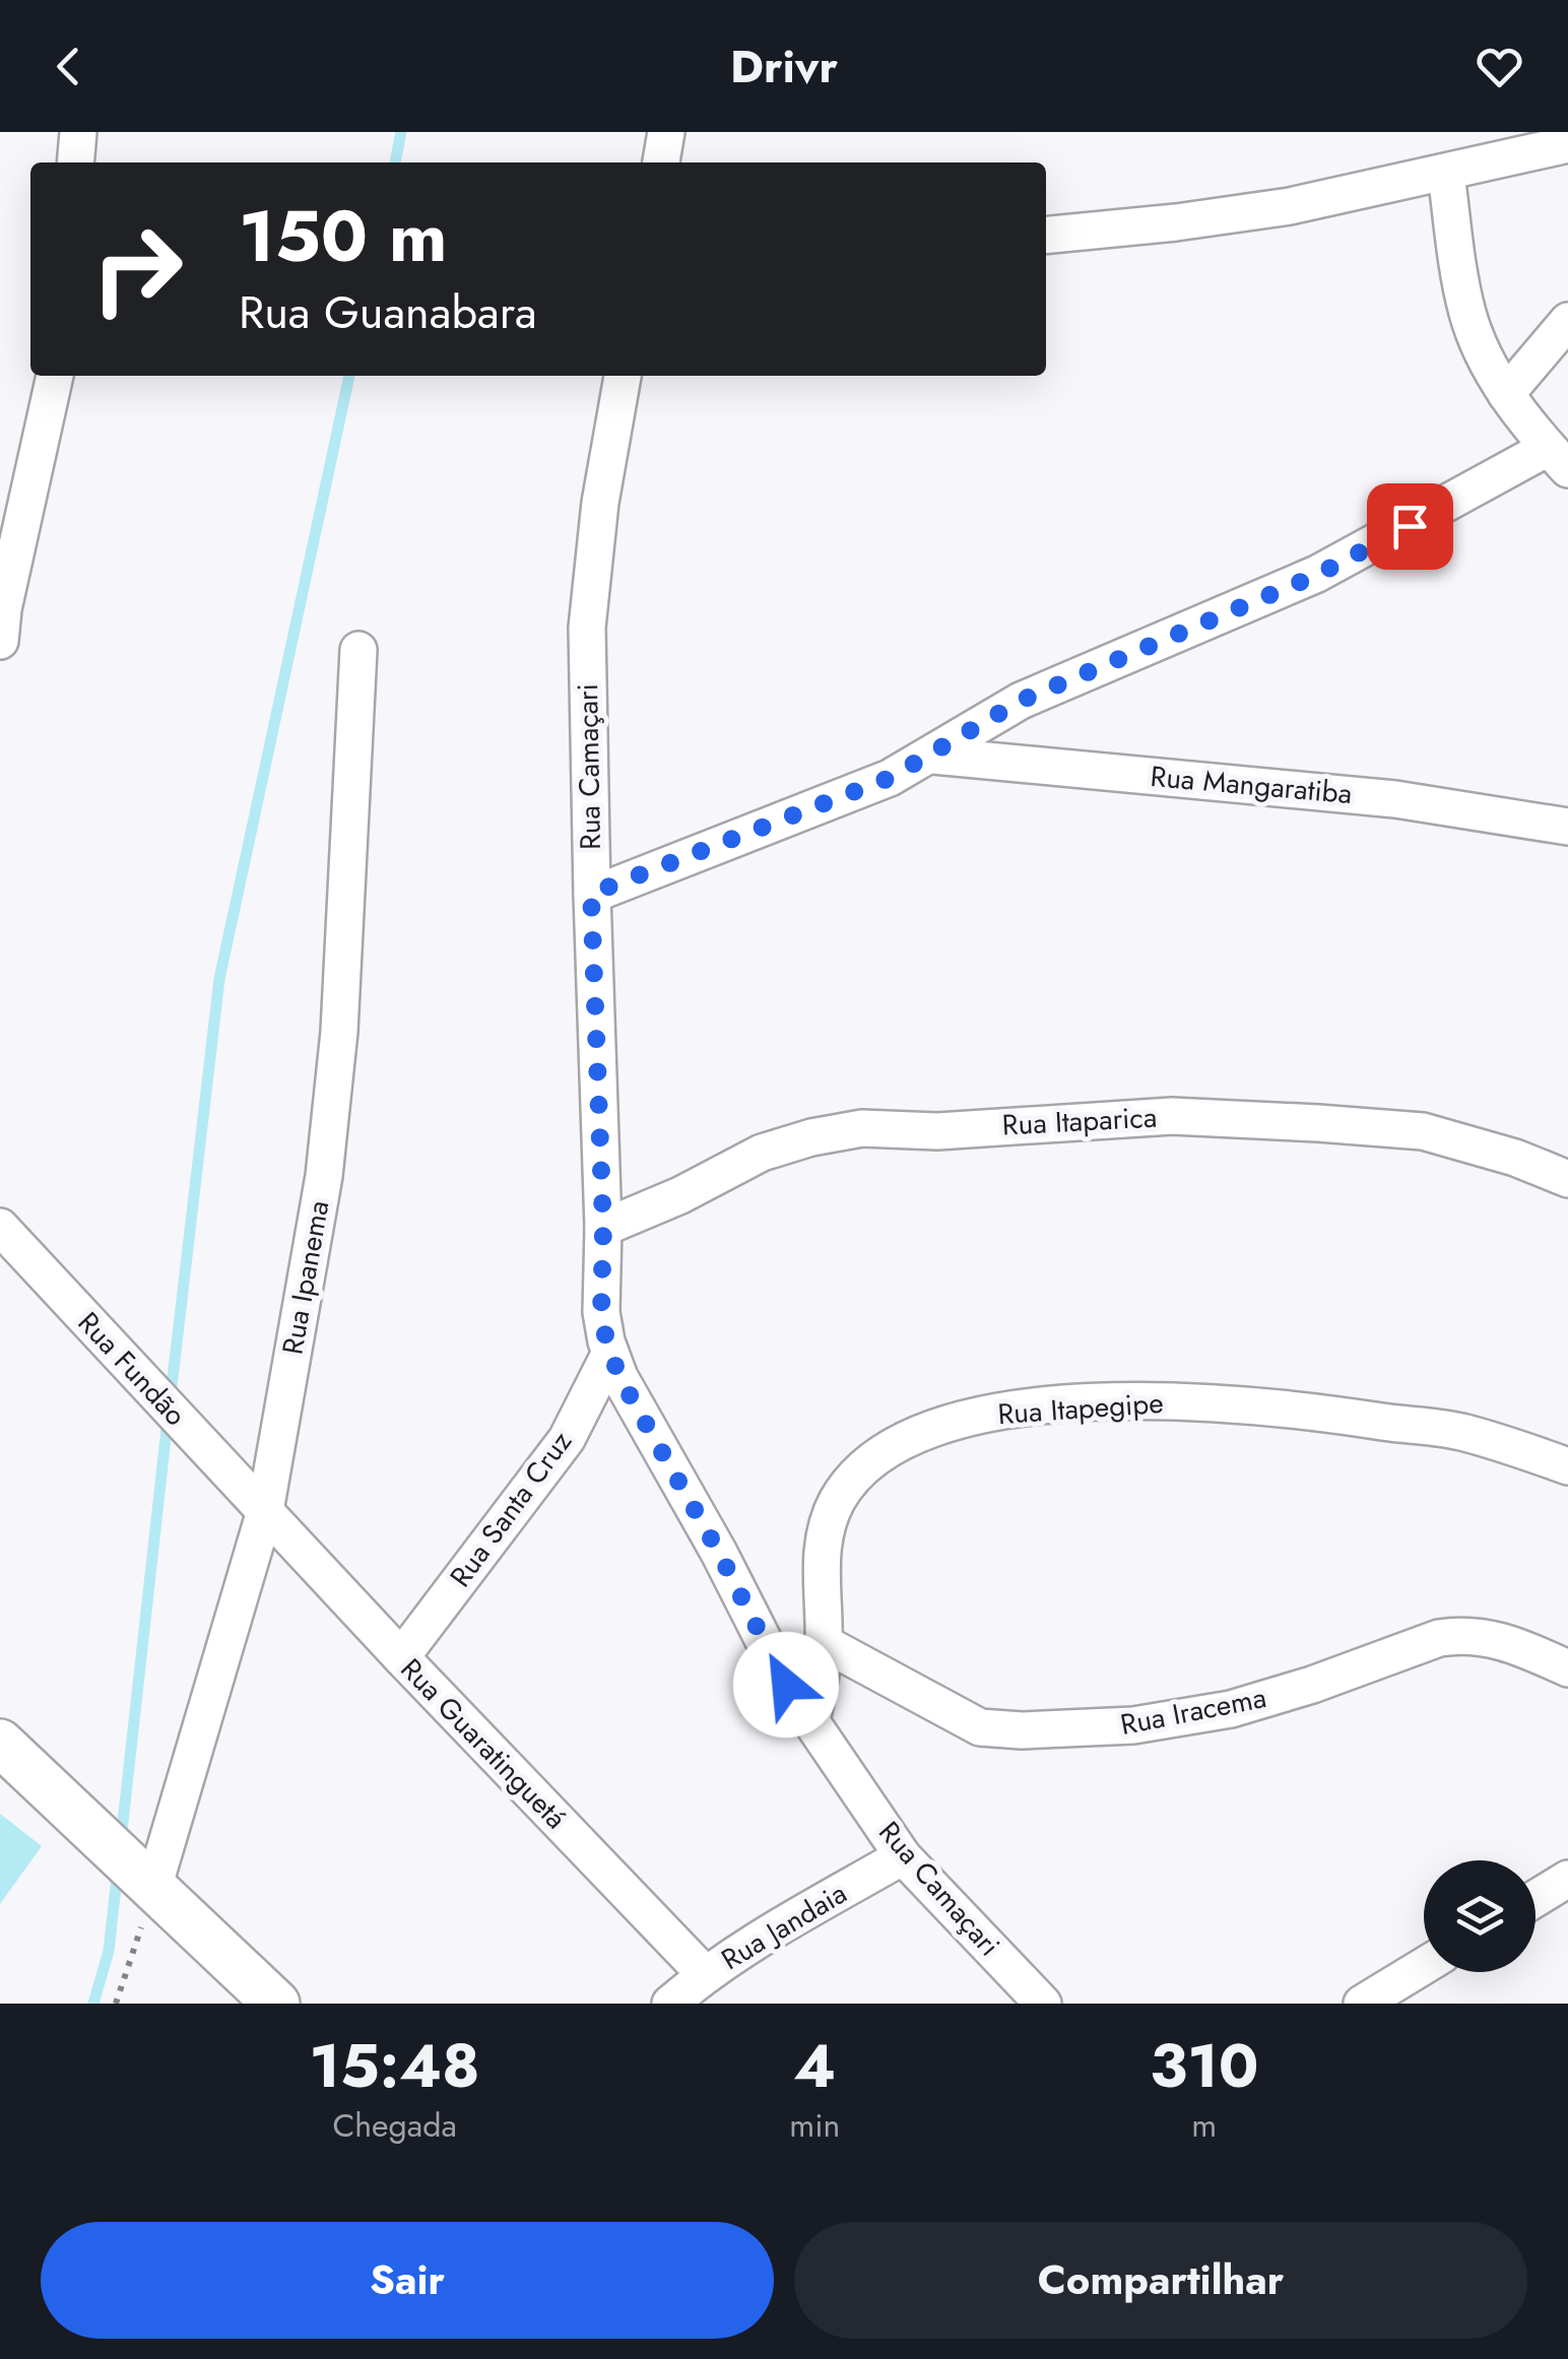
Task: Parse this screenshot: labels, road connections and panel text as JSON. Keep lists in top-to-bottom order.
{
  "streets": {
    "street": [
      "Rua Camaçari",
      "Rua Mangaratiba",
      "Rua Itaparica",
      "Rua Ipanema",
      "Rua Fundão",
      "Rua Itapegipe",
      "Rua Santa Cruz",
      "Rua Iracema",
      "Rua Guaratinguetá",
      "Rua Jandaia"
    ]
  },
  "crossings": [
    ["Rua Camaçari", "Rua Itaparica"],
    ["Rua Camaçari", "Rua Itapegipe"],
    ["Rua Camaçari", "Rua Santa Cruz"],
    ["Rua Camaçari", "Rua Jandaia"],
    ["Rua Ipanema", "Rua Fundão"],
    ["Rua Ipanema", "Rua Guaratinguetá"],
    ["Rua Fundão", "Rua Guaratinguetá"],
    ["Rua Itapegipe", "Rua Iracema"],
    ["Rua Santa Cruz", "Rua Guaratinguetá"],
    ["Rua Guaratinguetá", "Rua Jandaia"]
  ],
  "page": {
    "header": "Drivr",
    "turn": ["150 m", "Rua Guanabara"],
    "eta": [
      "15:48",
      "Chegada",
      "4",
      "min",
      "310",
      "m"
    ],
    "buttons": ["Sair", "Compartilhar"]
  }
}
